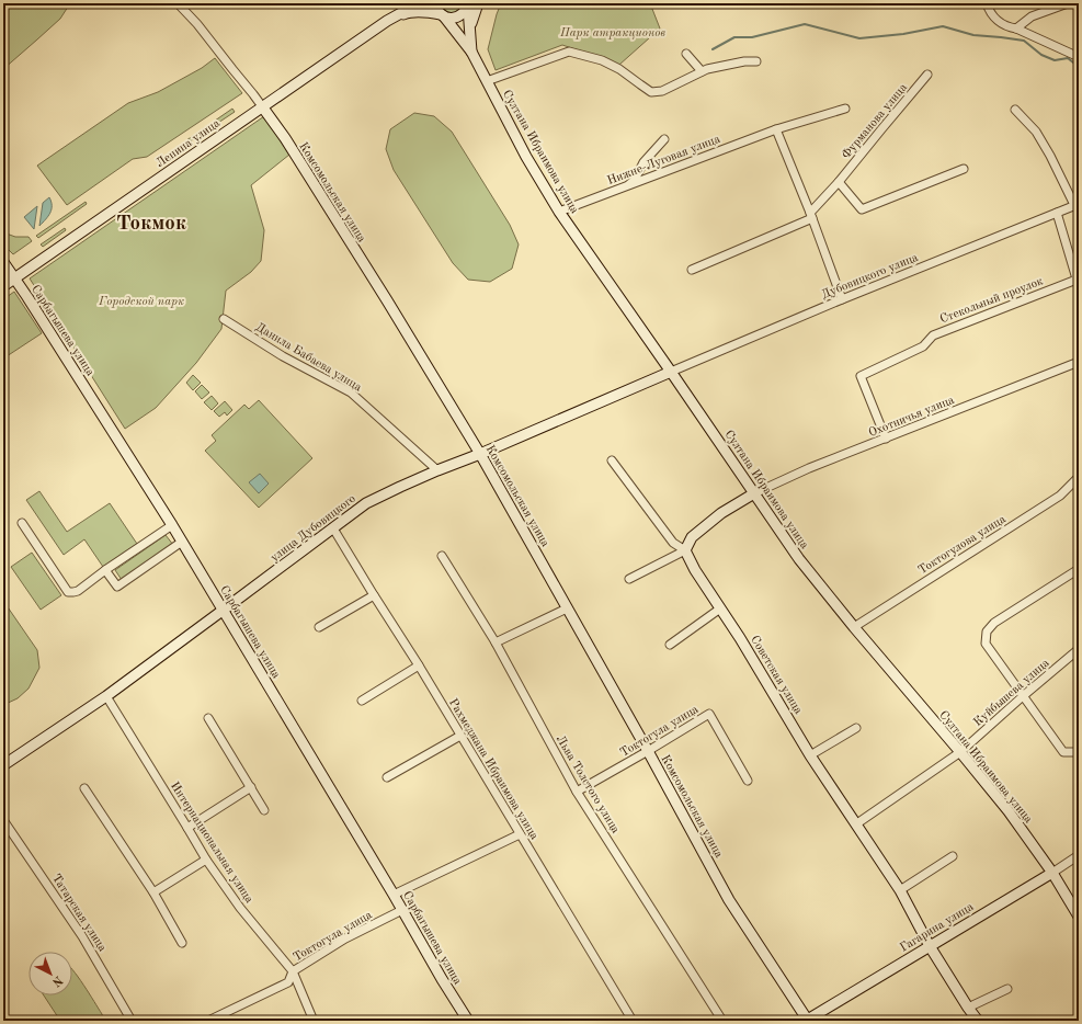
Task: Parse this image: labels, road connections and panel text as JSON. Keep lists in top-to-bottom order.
{
  "streets": {
    "main road": [
      "Ленина улица",
      "Султана Ибраимова улица",
      "Комсомольская улица",
      "Сарбагышева улица",
      "улица Дубовицкого",
      "Советская улица",
      "Гагарина улица"
    ],
    "street": [
      "Фурманова улица",
      "Нижне-Луговая улица",
      "Дубовицкого улица",
      "Стекольный проулок",
      "Данила Бабаева улица",
      "Охотничья улица",
      "Токтогулова улица",
      "Куйбышева улица",
      "Токтогула улица",
      "Рахмеджана Ибраимова улица",
      "Льва Толстого улица",
      "Интернациональная улица",
      "Татарская улица"
    ]
  },
  "crossings": [
    ["Ленина улица", "Комсомольская улица"],
    ["Ленина улица", "Сарбагышева улица"],
    ["Султана Ибраимова улица", "Нижне-Луговая улица"],
    ["Султана Ибраимова улица", "Дубовицкого улица"],
    ["Султана Ибраимова улица", "Охотничья улица"],
    ["Султана Ибраимова улица", "улица Дубовицкого"],
    ["Султана Ибраимова улица", "Токтогулова улица"],
    ["Султана Ибраимова улица", "Куйбышева улица"],
    ["Султана Ибраимова улица", "Гагарина улица"],
    ["Комсомольская улица", "улица Дубовицкого"],
    ["Комсомольская улица", "Токтогула улица"],
    ["Комсомольская улица", "Гагарина улица"],
    ["Дубовицкого улица", "улица Дубовицкого"],
    ["Стекольный проулок", "Охотничья улица"],
    ["Сарбагышева улица", "улица Дубовицкого"],
    ["Сарбагышева улица", "Токтогула улица"],
    ["Данила Бабаева улица", "улица Дубовицкого"],
    ["улица Дубовицкого", "Рахмеджана Ибраимова улица"],
    ["улица Дубовицкого", "Интернациональная улица"],
    ["Советская улица", "Куйбышева улица"],
    ["Советская улица", "Гагарина улица"],
    ["Токтогула улица", "Льва Толстого улица"],
    ["Токтогула улица", "Интернациональная улица"]
  ],
  "districts": ["Токмок"],
  "parks": ["Парк атракционов", "Городской парк"],
  "north": "bottom right"
}
